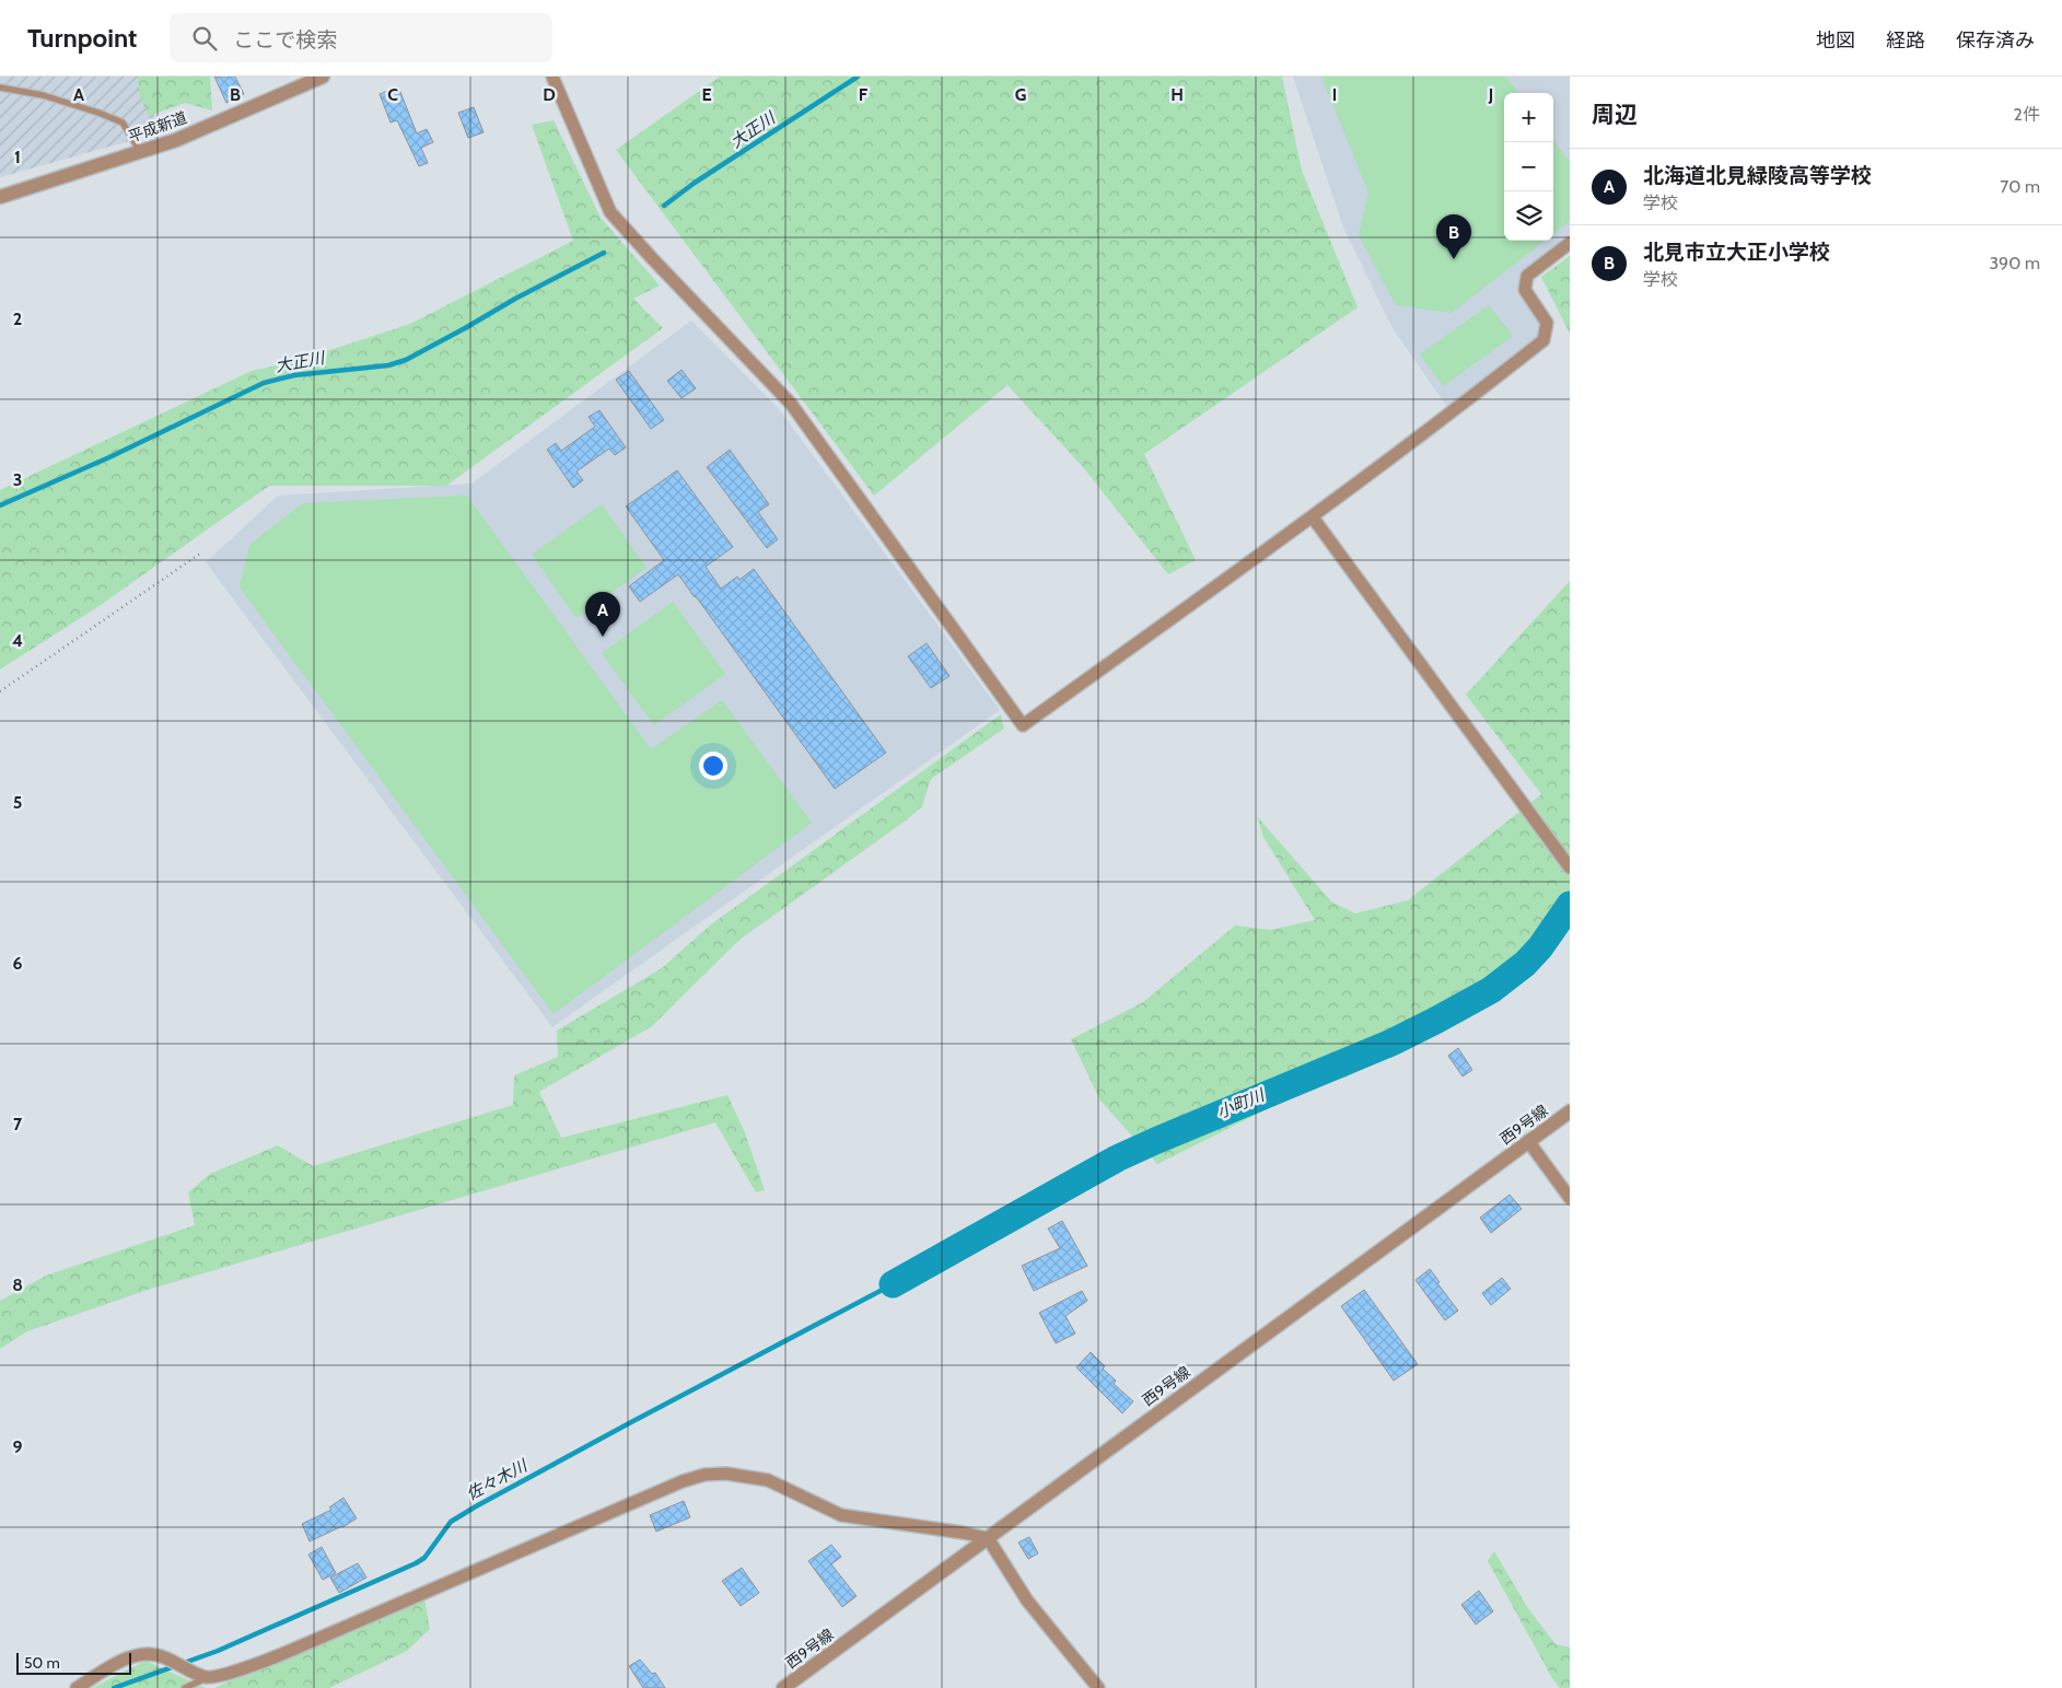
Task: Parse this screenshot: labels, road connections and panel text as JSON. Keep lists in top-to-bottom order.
{
  "streets": {
    "street": ["平成新道", "西9号線"]
  },
  "water": ["大正川", "小町川", "佐々木川"],
  "scale_bar": "50 m",
  "page": {
    "header": "Turnpoint",
    "search": "ここで検索",
    "nav": ["地図", "経路", "保存済み"],
    "heading": ["周辺", "2件"],
    "map_buttons": ["+", "−"],
    "list": [
      {
        "mark": "A",
        "name": "北海道北見緑陵高等学校",
        "note": "学校",
        "value": "70 m"
      },
      {
        "mark": "B",
        "name": "北見市立大正小学校",
        "note": "学校",
        "value": "390 m"
      }
    ],
    "pins": ["B", "A"],
    "scale": "50 m"
  },
  "grid": {
    "columns": [
      "A",
      "B",
      "C",
      "D",
      "E",
      "F",
      "G",
      "H",
      "I",
      "J"
    ],
    "rows": [
      "1",
      "2",
      "3",
      "4",
      "5",
      "6",
      "7",
      "8",
      "9"
    ]
  }
}
